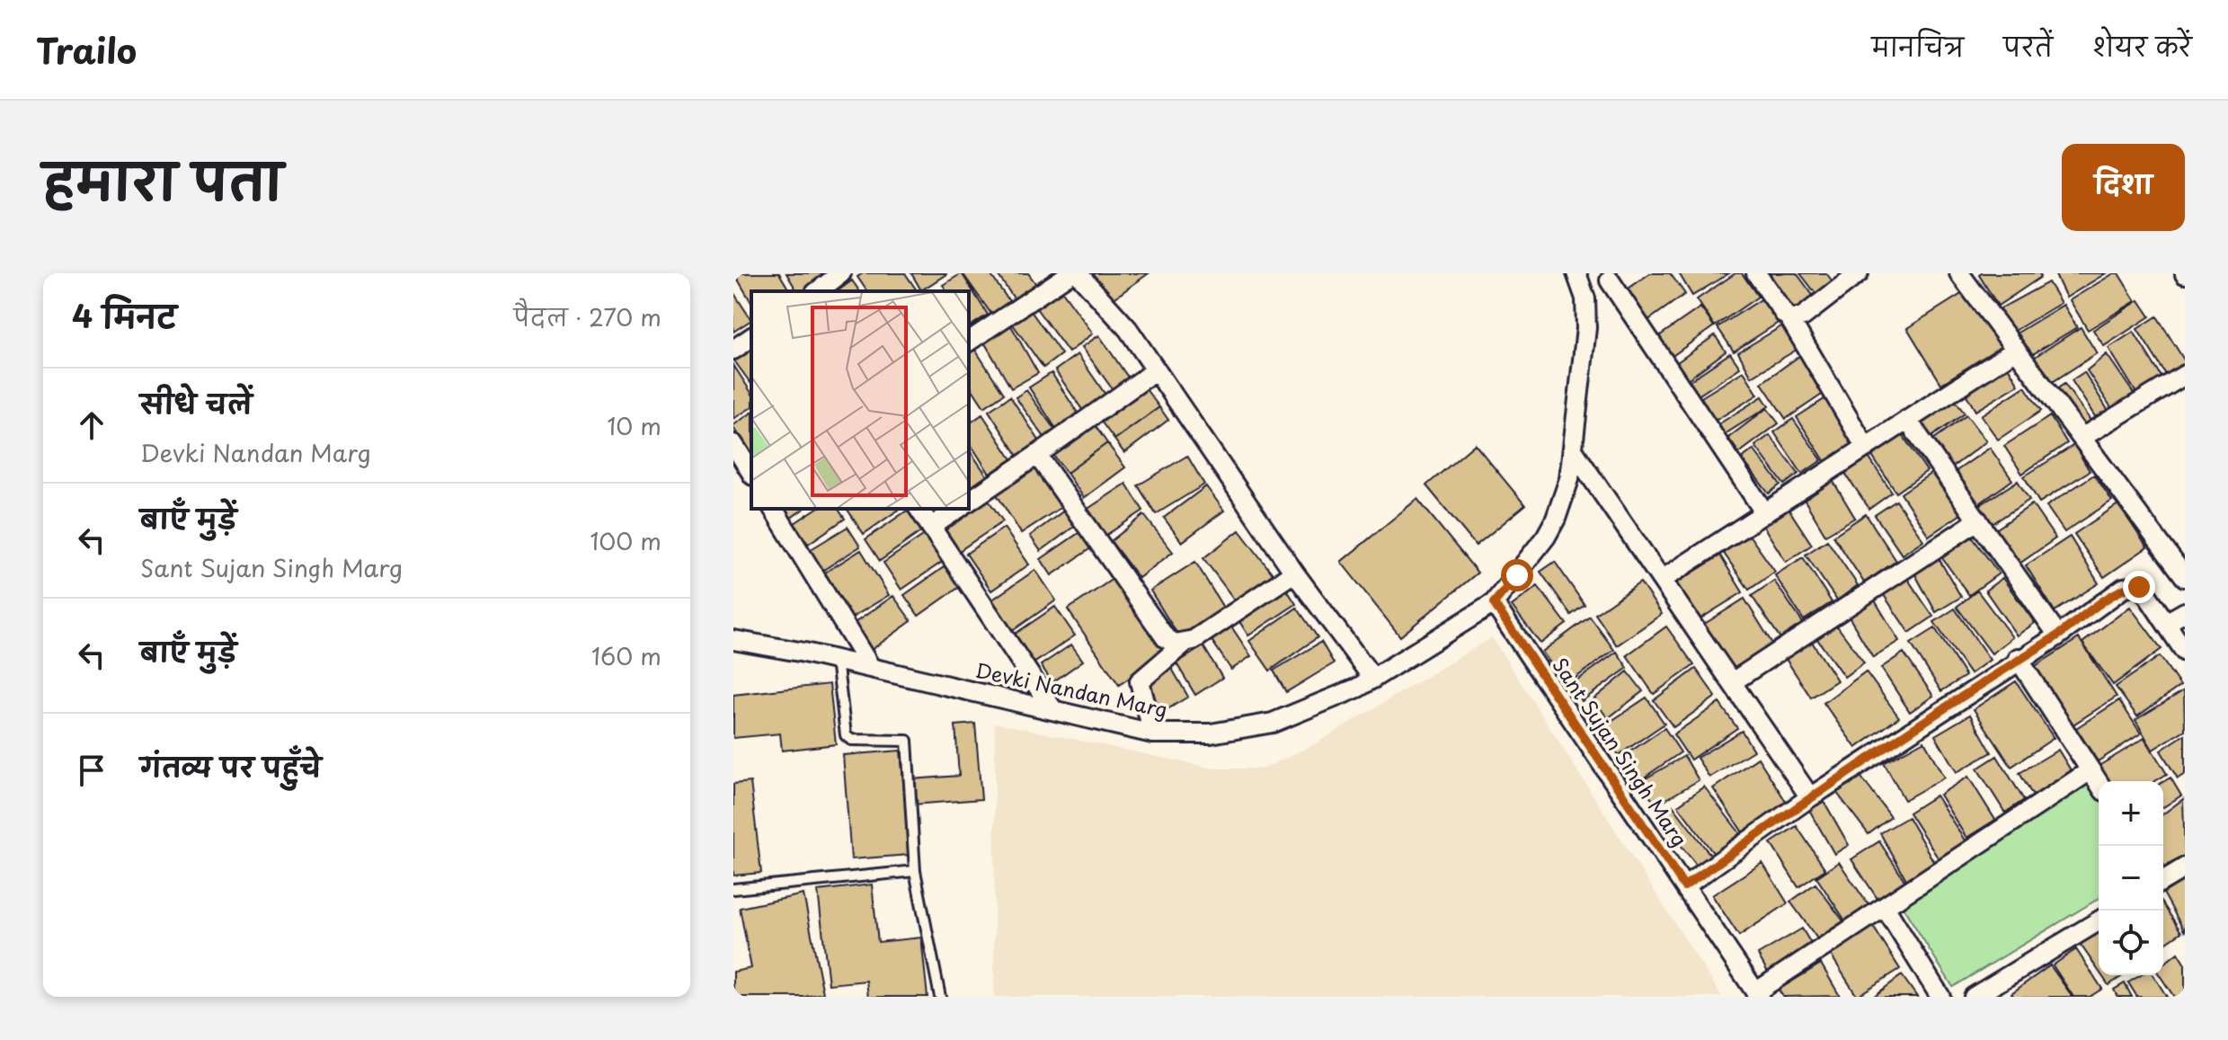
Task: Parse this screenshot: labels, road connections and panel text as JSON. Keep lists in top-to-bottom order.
{
  "streets": {
    "street": ["Devki Nandan Marg", "Sant Sujan Singh Marg"]
  },
  "crossings": [
    ["Devki Nandan Marg", "Sant Sujan Singh Marg"]
  ],
  "page": {
    "header": "Trailo",
    "nav": ["मानचित्र", "परतें", "शेयर करें"],
    "title": "हमारा पता",
    "buttons": "दिशा",
    "heading": ["4 मिनट", "पैदल · 270 m"],
    "list": [
      ["सीधे चलें", "Devki Nandan Marg", "10 m"],
      ["बाएँ मुड़ें", "Sant Sujan Singh Marg", "100 m"],
      ["बाएँ मुड़ें", "160 m"],
      "गंतव्य पर पहुँचे"
    ],
    "map_buttons": ["+", "−"]
  }
}
